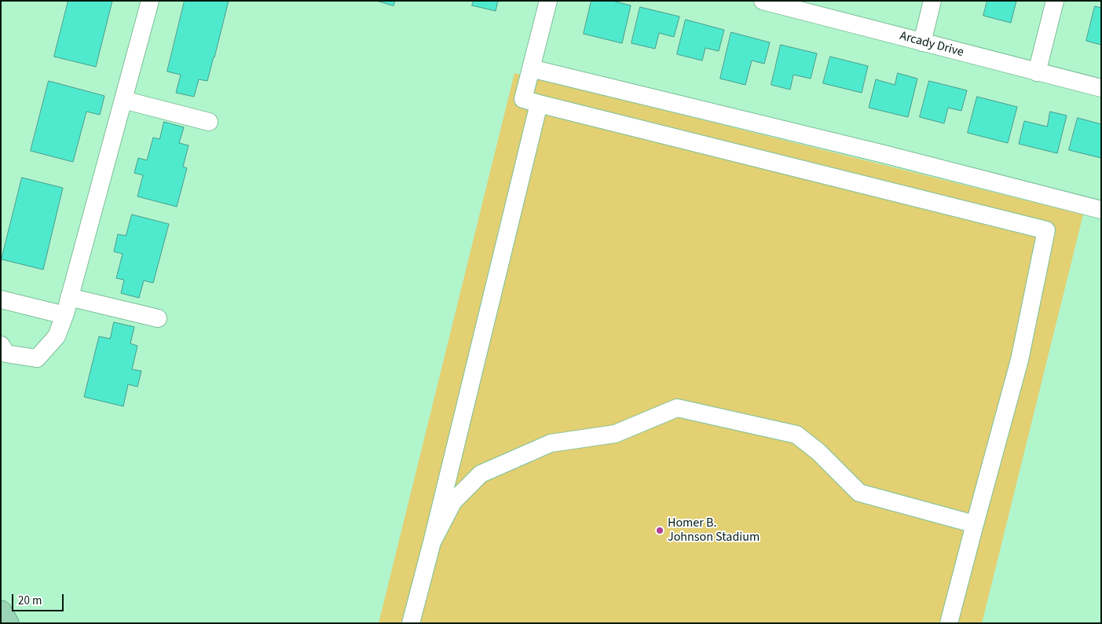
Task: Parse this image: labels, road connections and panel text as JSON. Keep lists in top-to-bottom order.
{
  "streets": {
    "street": ["Arcady Drive"]
  },
  "places": ["Homer B. Johnson Stadium"],
  "scale_bar": "20 m"
}
